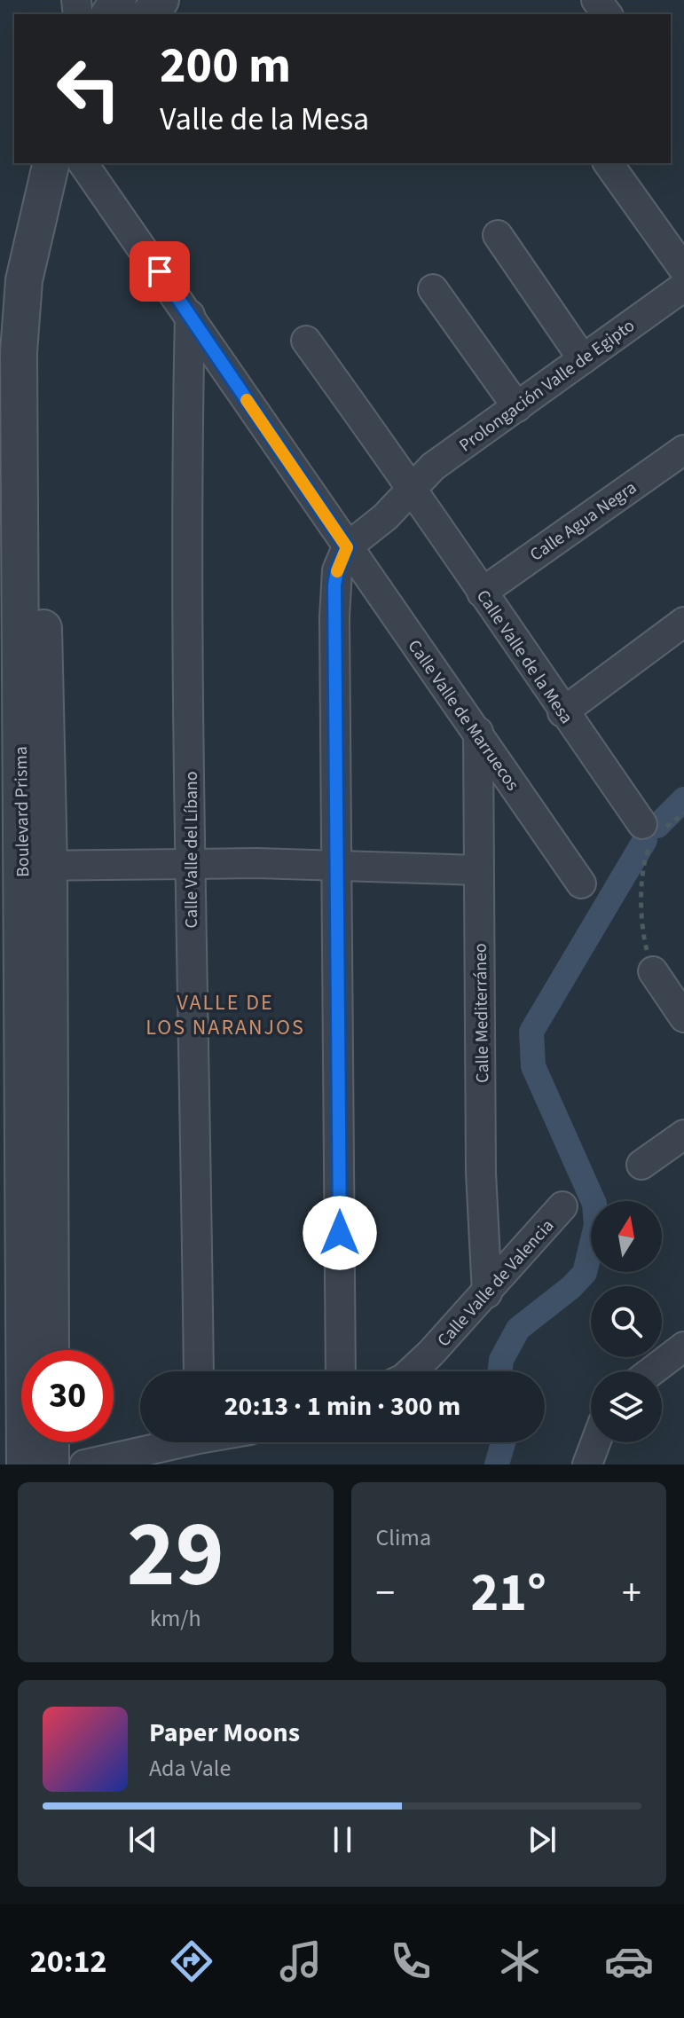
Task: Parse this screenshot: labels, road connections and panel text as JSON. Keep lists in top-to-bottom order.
{
  "streets": {
    "street": [
      "Prolongación Valle de Egipto",
      "Calle Agua Negra",
      "Calle Valle de la Mesa",
      "Calle Valle de Marruecos",
      "Boulevard Prisma",
      "Calle Valle del Líbano",
      "Calle Mediterráneo",
      "Calle Valle de Valencia"
    ]
  },
  "crossings": [
    ["Prolongación Valle de Egipto", "Calle Valle de la Mesa"],
    ["Prolongación Valle de Egipto", "Calle Valle de Marruecos"],
    ["Calle Agua Negra", "Calle Valle de la Mesa"],
    ["Calle Valle de Marruecos", "Calle Valle del Líbano"],
    ["Calle Valle de Marruecos", "Calle Mediterráneo"],
    ["Calle Mediterráneo", "Calle Valle de Valencia"]
  ],
  "districts": ["VALLE DE LOS NARANJOS"],
  "north": "top",
  "page": {
    "turn": ["200 m", "Valle de la Mesa"],
    "limit": "30",
    "trip": "20:13 · 1 min · 300 m",
    "tile": [
      ["29", "km/h"],
      "Clima"
    ],
    "heat": ["−", "21°", "+"],
    "song": ["Paper Moons", "Ada Vale"],
    "tabs": "20:12"
  }
}
